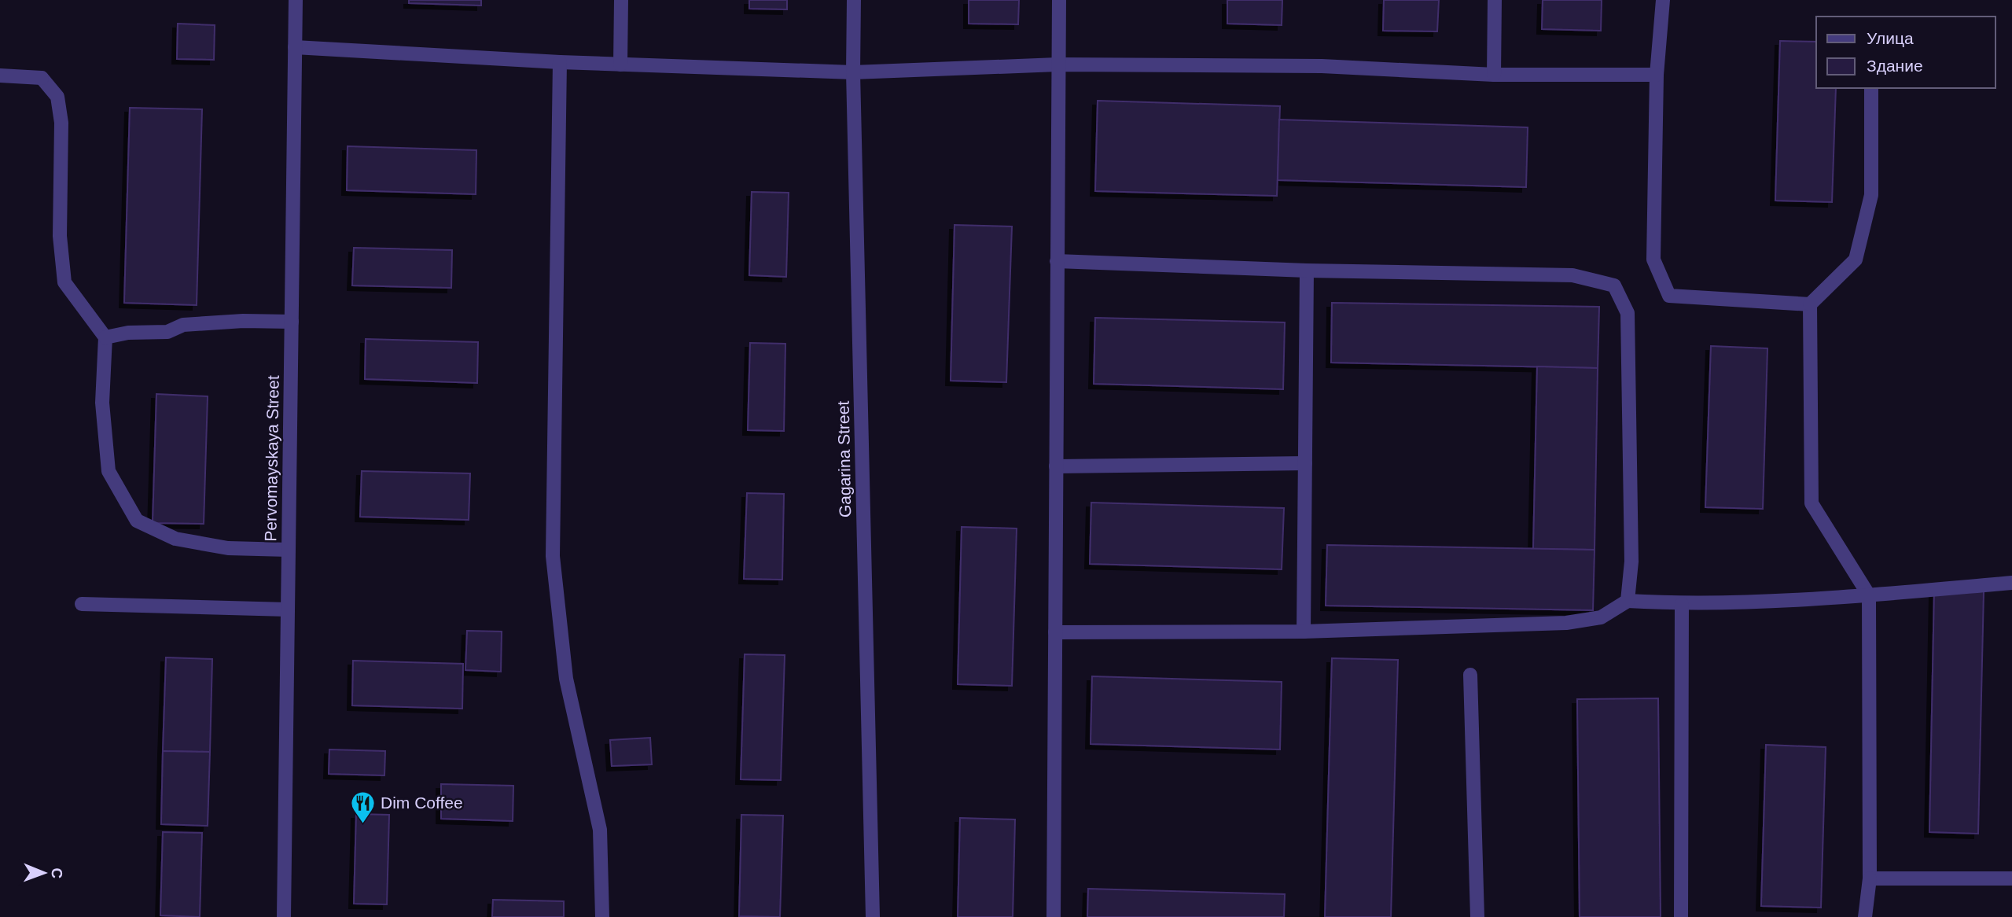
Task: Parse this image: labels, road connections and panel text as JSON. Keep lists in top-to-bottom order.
{
  "streets": {
    "street": ["Pervomayskaya Street", "Gagarina Street"]
  },
  "places": {
    "restaurant": ["Dim Coffee"]
  },
  "legend": ["Улица", "Здание"],
  "north": "right"
}
